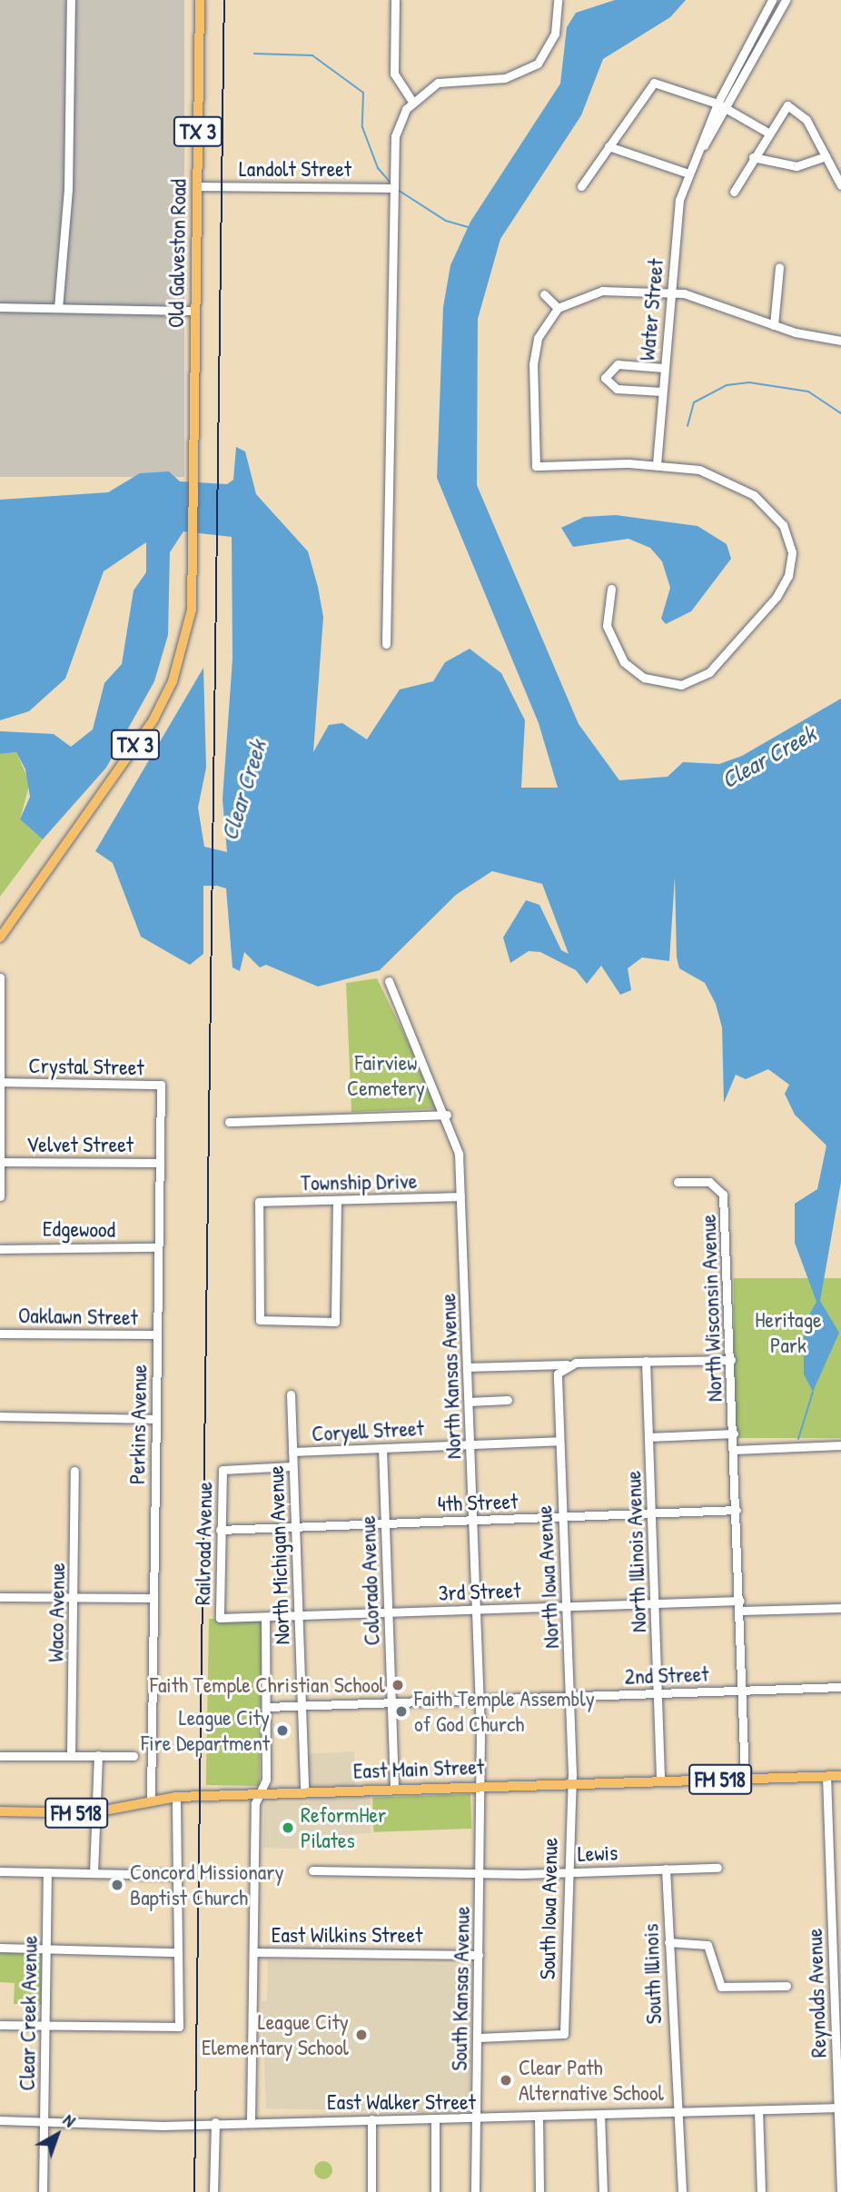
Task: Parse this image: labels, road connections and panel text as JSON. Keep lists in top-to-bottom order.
{
  "streets": {
    "main road": [
      "TX 3",
      "Old Galveston Road",
      "East Main Street",
      "FM 518"
    ],
    "street": [
      "Landolt Street",
      "Water Street",
      "Crystal Street",
      "Velvet Street",
      "Township Drive",
      "Edgewood",
      "North Wisconsin Avenue",
      "Oaklawn Street",
      "North Kansas Avenue",
      "Perkins Avenue",
      "Coryell Street",
      "4th Street",
      "Railroad Avenue",
      "North Illinois Avenue",
      "North Michigan Avenue",
      "North Iowa Avenue",
      "Colorado Avenue",
      "3rd Street",
      "Waco Avenue",
      "2nd Street",
      "Lewis",
      "South Iowa Avenue",
      "East Wilkins Street",
      "South Illinois",
      "South Kansas Avenue",
      "Reynolds Avenue",
      "Clear Creek Avenue",
      "East Walker Street"
    ]
  },
  "crossings": [
    ["Landolt Street", "Old Galveston Road"],
    ["Crystal Street", "Perkins Avenue"],
    ["Velvet Street", "Perkins Avenue"],
    ["Township Drive", "North Kansas Avenue"],
    ["Edgewood", "Perkins Avenue"],
    ["Oaklawn Street", "Perkins Avenue"],
    ["North Kansas Avenue", "Coryell Street"],
    ["North Kansas Avenue", "4th Street"],
    ["North Kansas Avenue", "3rd Street"],
    ["North Kansas Avenue", "2nd Street"],
    ["North Kansas Avenue", "East Main Street"],
    ["North Kansas Avenue", "South Kansas Avenue"],
    ["Perkins Avenue", "East Main Street"],
    ["Coryell Street", "Railroad Avenue"],
    ["Coryell Street", "North Michigan Avenue"],
    ["Coryell Street", "North Iowa Avenue"],
    ["Coryell Street", "Colorado Avenue"],
    ["4th Street", "Railroad Avenue"],
    ["4th Street", "North Illinois Avenue"],
    ["4th Street", "North Michigan Avenue"],
    ["4th Street", "North Iowa Avenue"],
    ["4th Street", "Colorado Avenue"],
    ["Railroad Avenue", "3rd Street"],
    ["North Illinois Avenue", "3rd Street"],
    ["North Illinois Avenue", "2nd Street"],
    ["North Illinois Avenue", "East Main Street"],
    ["North Michigan Avenue", "3rd Street"],
    ["North Michigan Avenue", "2nd Street"],
    ["North Michigan Avenue", "East Main Street"],
    ["North Iowa Avenue", "3rd Street"],
    ["North Iowa Avenue", "2nd Street"],
    ["North Iowa Avenue", "East Main Street"],
    ["North Iowa Avenue", "South Iowa Avenue"],
    ["Colorado Avenue", "3rd Street"],
    ["Colorado Avenue", "2nd Street"],
    ["Colorado Avenue", "East Main Street"],
    ["East Main Street", "South Iowa Avenue"],
    ["East Main Street", "South Kansas Avenue"],
    ["East Main Street", "Reynolds Avenue"],
    ["Lewis", "South Iowa Avenue"],
    ["Lewis", "South Illinois"],
    ["Lewis", "South Kansas Avenue"],
    ["South Iowa Avenue", "South Kansas Avenue"],
    ["East Wilkins Street", "South Kansas Avenue"],
    ["South Illinois", "East Walker Street"],
    ["South Kansas Avenue", "East Walker Street"],
    ["Reynolds Avenue", "East Walker Street"],
    ["Clear Creek Avenue", "East Walker Street"]
  ],
  "water": ["Clear Creek"],
  "parks": ["Fairview Cemetery", "Heritage Park"],
  "places": [
    "Faith Temple Christian School",
    "Faith Temple Assembly of God Church",
    "League City Fire Department",
    "ReformHer Pilates",
    "Concord Missionary Baptist Church",
    "League City Elementary School",
    "Clear Path Alternative School"
  ],
  "north": "top right"
}
